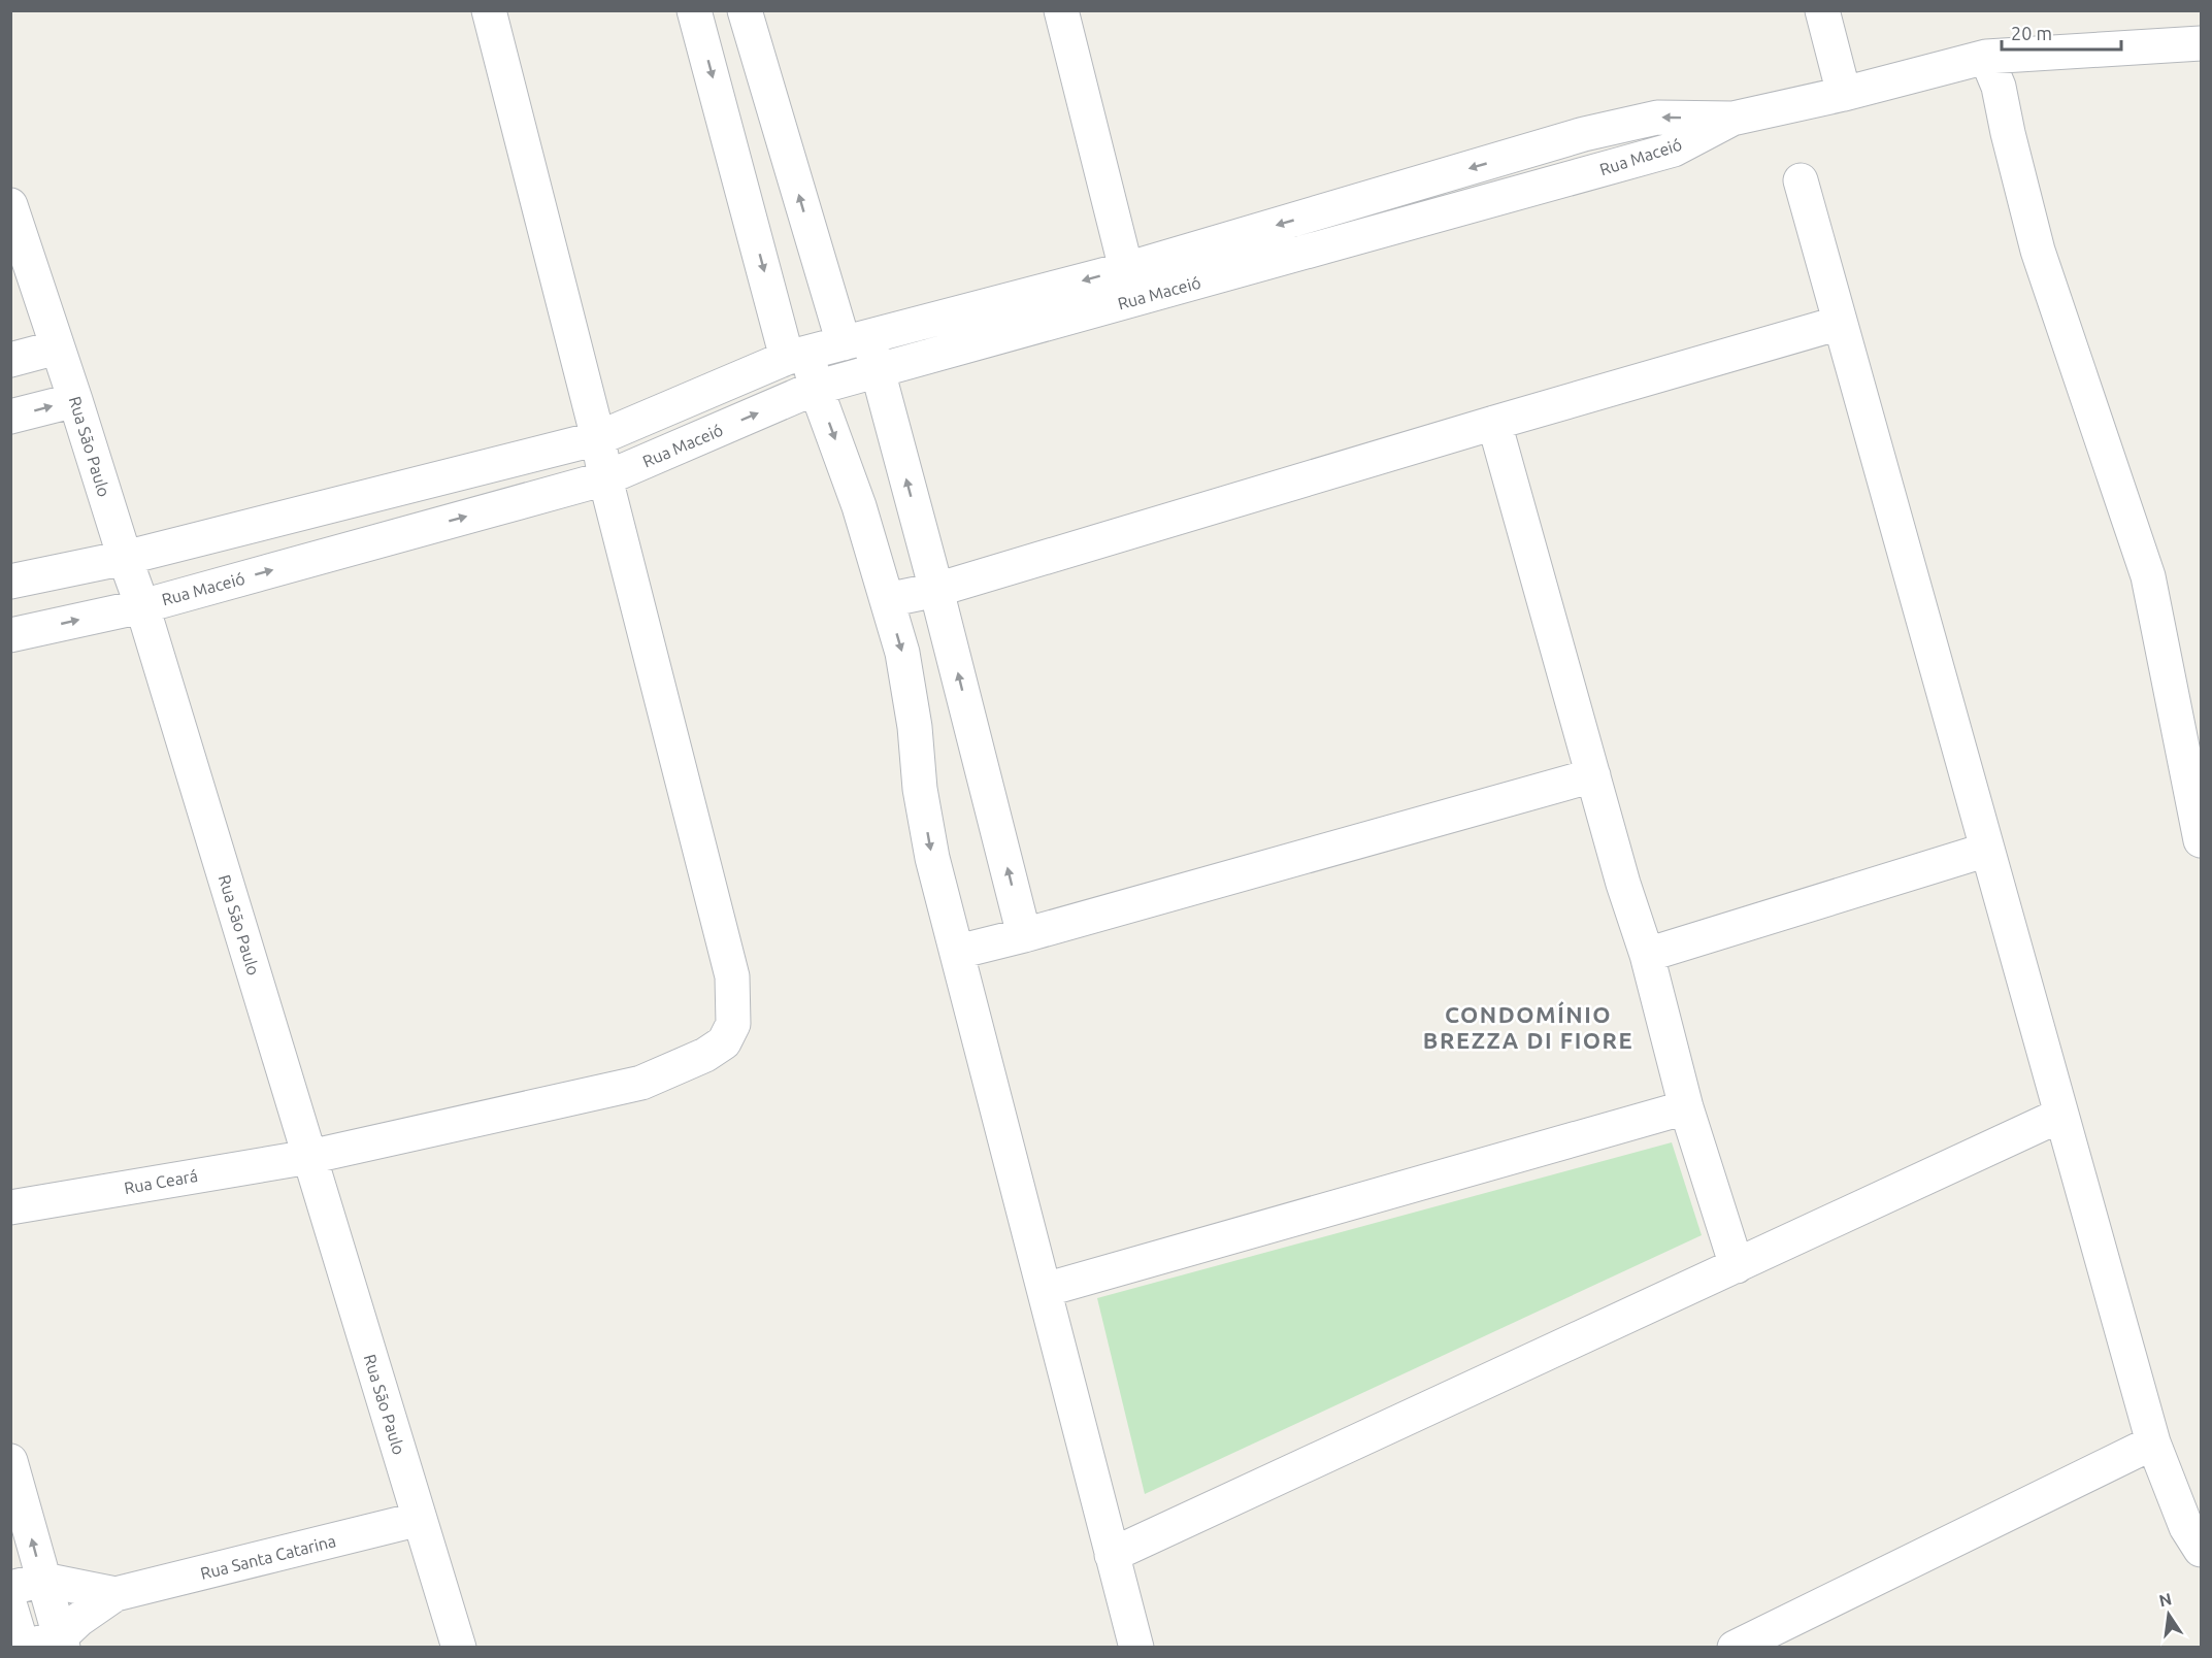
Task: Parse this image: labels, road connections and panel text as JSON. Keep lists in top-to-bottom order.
{
  "streets": {
    "street": [
      "Rua Maceió",
      "Rua São Paulo",
      "Rua Ceará",
      "Rua Santa Catarina"
    ]
  },
  "crossings": [
    ["Rua Maceió", "Rua São Paulo"],
    ["Rua Maceió", "Rua Ceará"],
    ["Rua São Paulo", "Rua Ceará"],
    ["Rua São Paulo", "Rua Santa Catarina"]
  ],
  "districts": ["CONDOMÍNIO BREZZA DI FIORE"],
  "scale_bar": "20 m",
  "north": "top"
}
